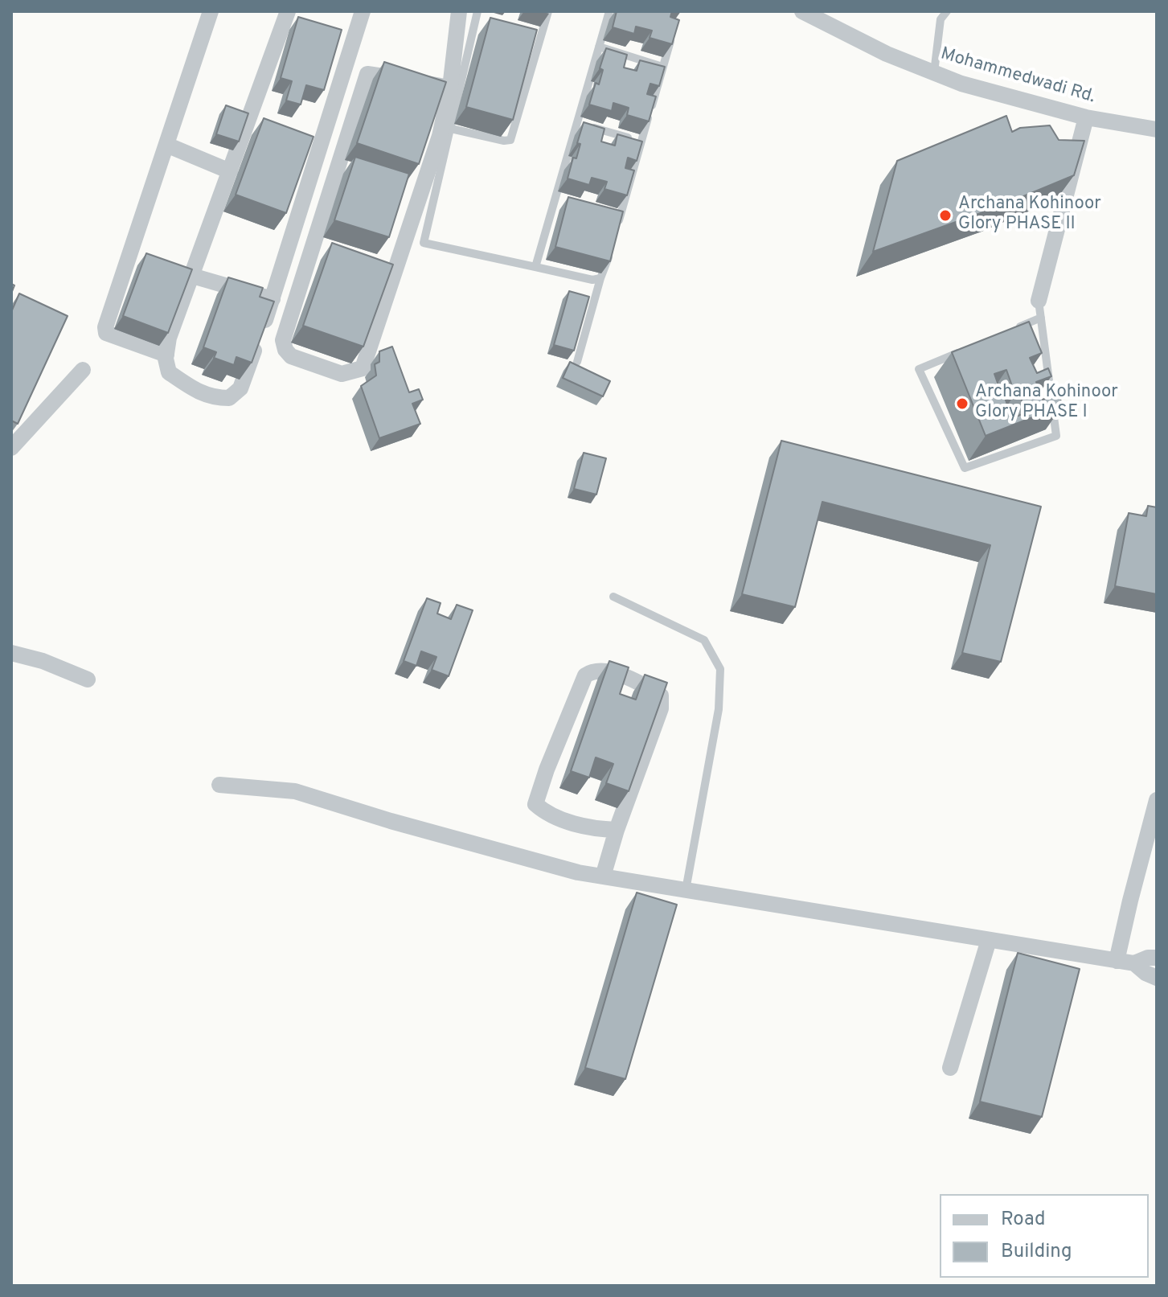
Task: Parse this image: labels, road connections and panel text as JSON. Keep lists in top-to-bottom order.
{
  "streets": {
    "street": ["Mohammedwadi Rd."]
  },
  "places": ["Archana Kohinoor Glory PHASE II", "Archana Kohinoor Glory PHASE I"],
  "legend": ["Road", "Building"]
}
